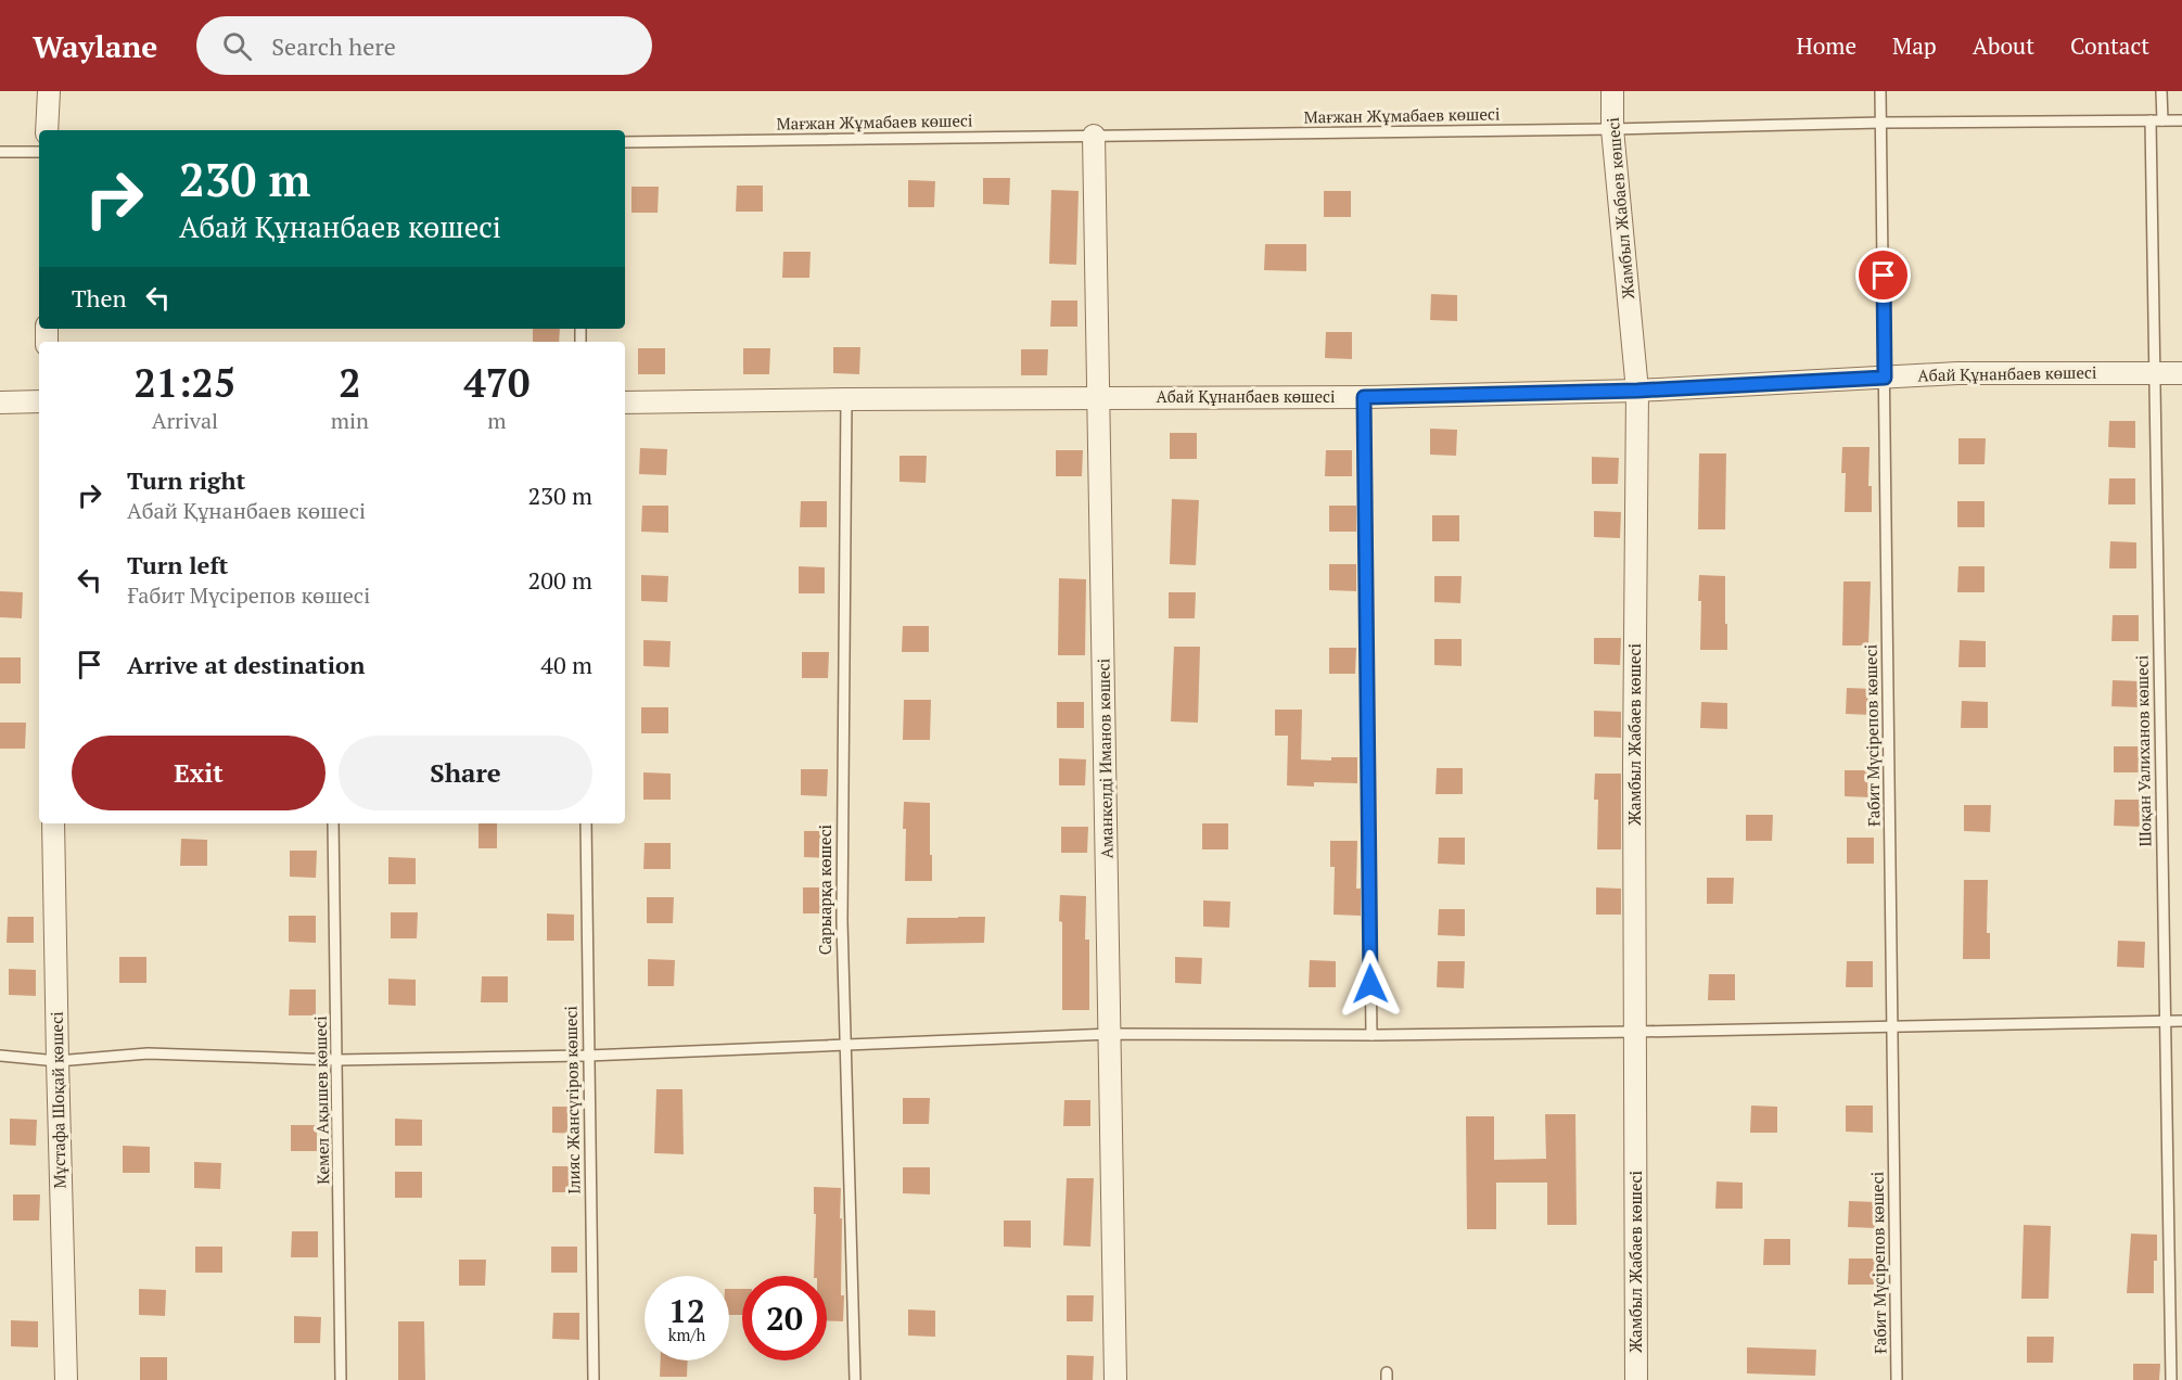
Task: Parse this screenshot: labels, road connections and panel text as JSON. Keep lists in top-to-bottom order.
{
  "streets": {
    "street": [
      "Жамбыл Жабаев көшесі",
      "Абай Құнанбаев көшесі",
      "Аманкелді Иманов көшесі",
      "Мұстафа Шоқай көшесі"
    ],
    "lane": [
      "Мағжан Жұмабаев көшесі",
      "Ғабит Мүсірепов көшесі",
      "Шоқан Уалиханов көшесі",
      "Сарыарқа көшесі",
      "Кемел Ақышев көшесі",
      "Ілияс Жансүгіров көшесі"
    ]
  },
  "crossings": [
    ["Мағжан Жұмабаев көшесі", "Жамбыл Жабаев көшесі"],
    ["Мағжан Жұмабаев көшесі", "Ғабит Мүсірепов көшесі"],
    ["Мағжан Жұмабаев көшесі", "Шоқан Уалиханов көшесі"],
    ["Мағжан Жұмабаев көшесі", "Аманкелді Иманов көшесі"],
    ["Жамбыл Жабаев көшесі", "Абай Құнанбаев көшесі"],
    ["Абай Құнанбаев көшесі", "Ғабит Мүсірепов көшесі"],
    ["Абай Құнанбаев көшесі", "Шоқан Уалиханов көшесі"],
    ["Абай Құнанбаев көшесі", "Аманкелді Иманов көшесі"],
    ["Абай Құнанбаев көшесі", "Сарыарқа көшесі"]
  ],
  "page": {
    "header": "Waylane",
    "search": "Search here",
    "nav": [
      "Home",
      "Map",
      "About",
      "Contact"
    ],
    "turn": ["230 m", "Абай Құнанбаев көшесі"],
    "then": "Then",
    "eta": [
      "21:25",
      "Arrival",
      "2",
      "min",
      "470",
      "m"
    ],
    "list": [
      {
        "name": "Turn right",
        "note": "Абай Құнанбаев көшесі",
        "value": "230 m"
      },
      {
        "name": "Turn left",
        "note": "Ғабит Мүсірепов көшесі",
        "value": "200 m"
      },
      {
        "name": "Arrive at destination",
        "value": "40 m"
      }
    ],
    "buttons": ["Exit", "Share"],
    "speed": "12 km/h",
    "limit": "20"
  }
}
